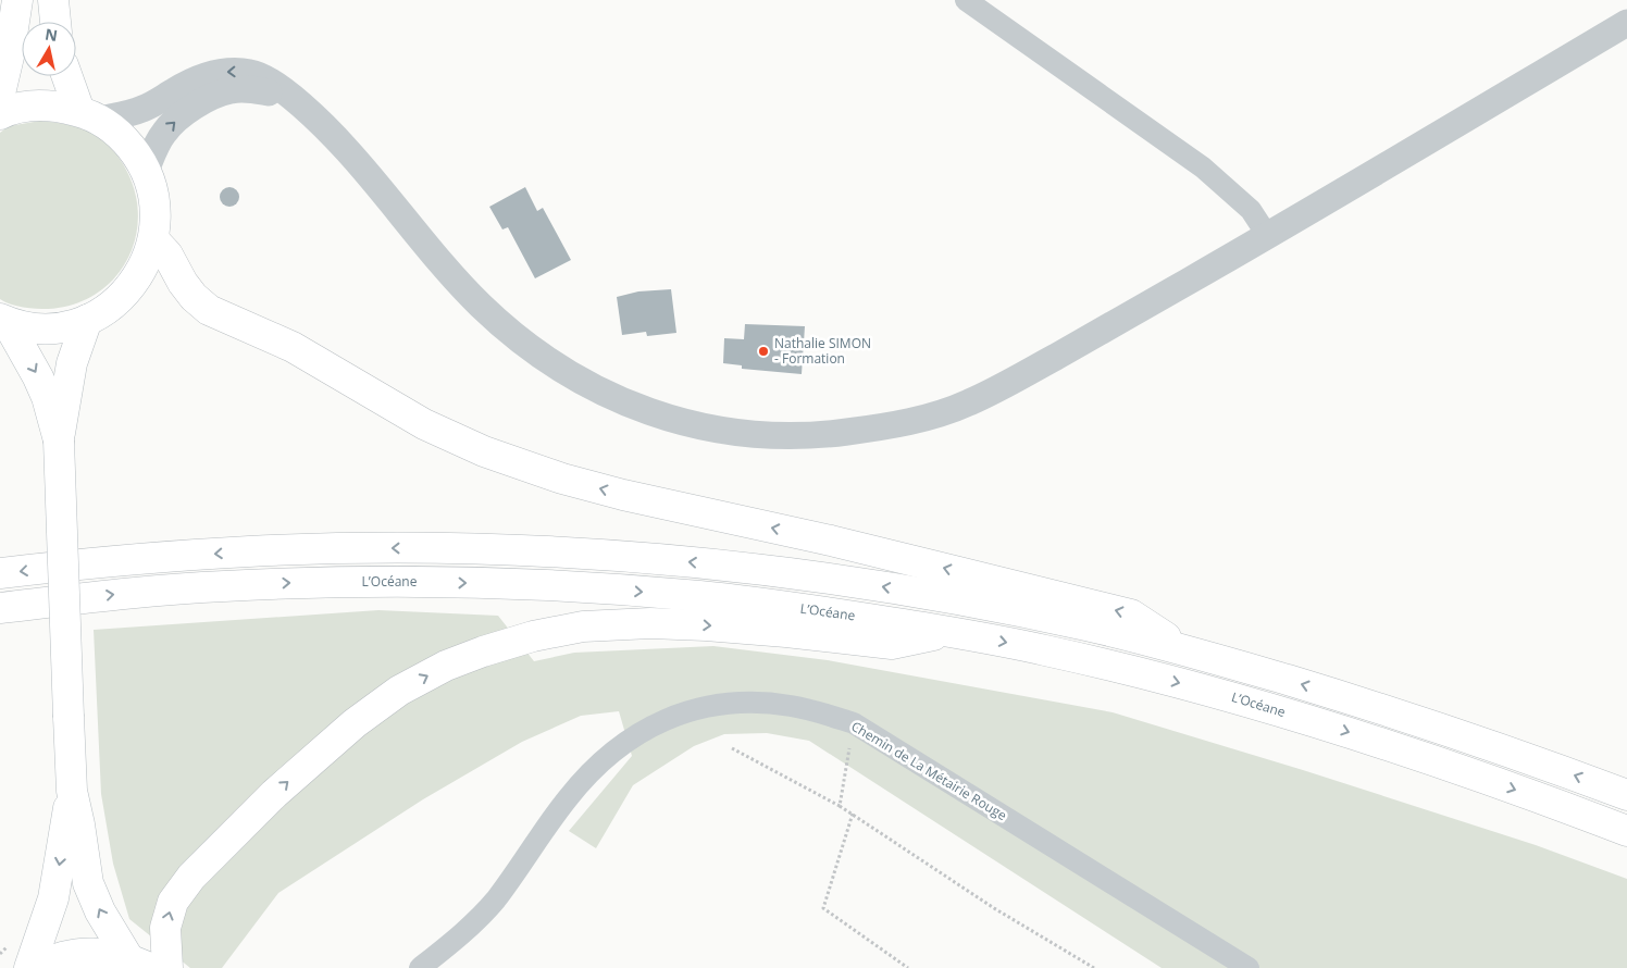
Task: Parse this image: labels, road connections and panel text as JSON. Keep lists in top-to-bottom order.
{
  "streets": {
    "main road": ["L’Océane"],
    "street": ["Chemin de La Métairie Rouge"]
  },
  "places": ["Nathalie SIMON - Formation"],
  "north": "top"
}
